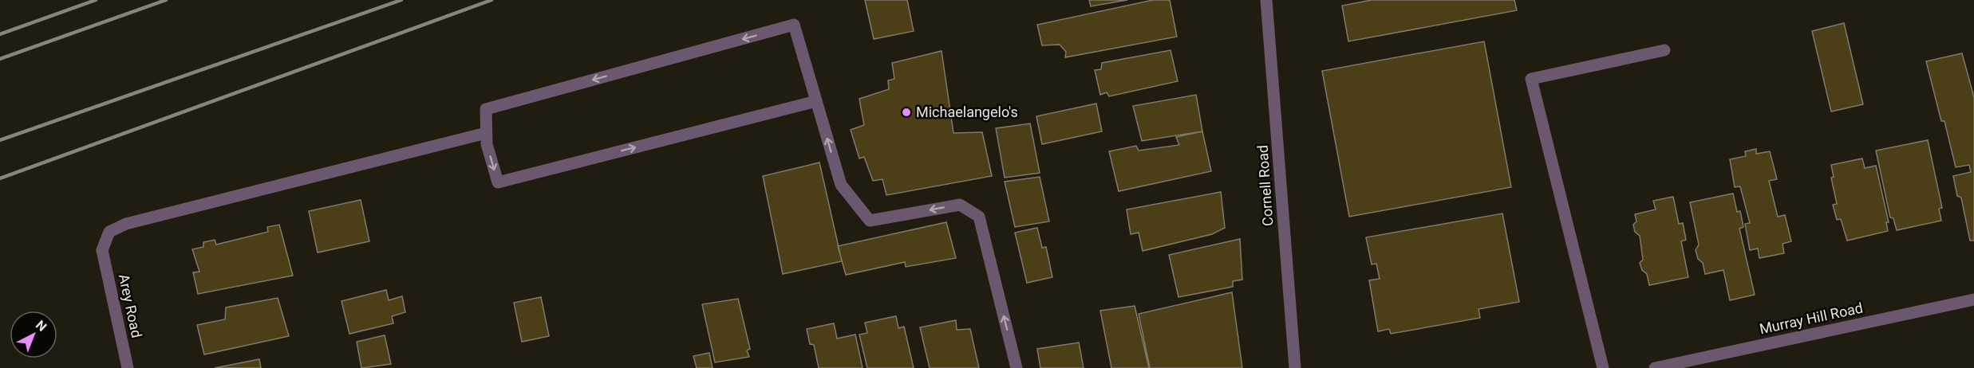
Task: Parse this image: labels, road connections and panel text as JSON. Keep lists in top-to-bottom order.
{
  "streets": {
    "street": ["Cornell Road", "Arey Road", "Murray Hill Road"]
  },
  "places": ["Michaelangelo's"],
  "north": "top right"
}
